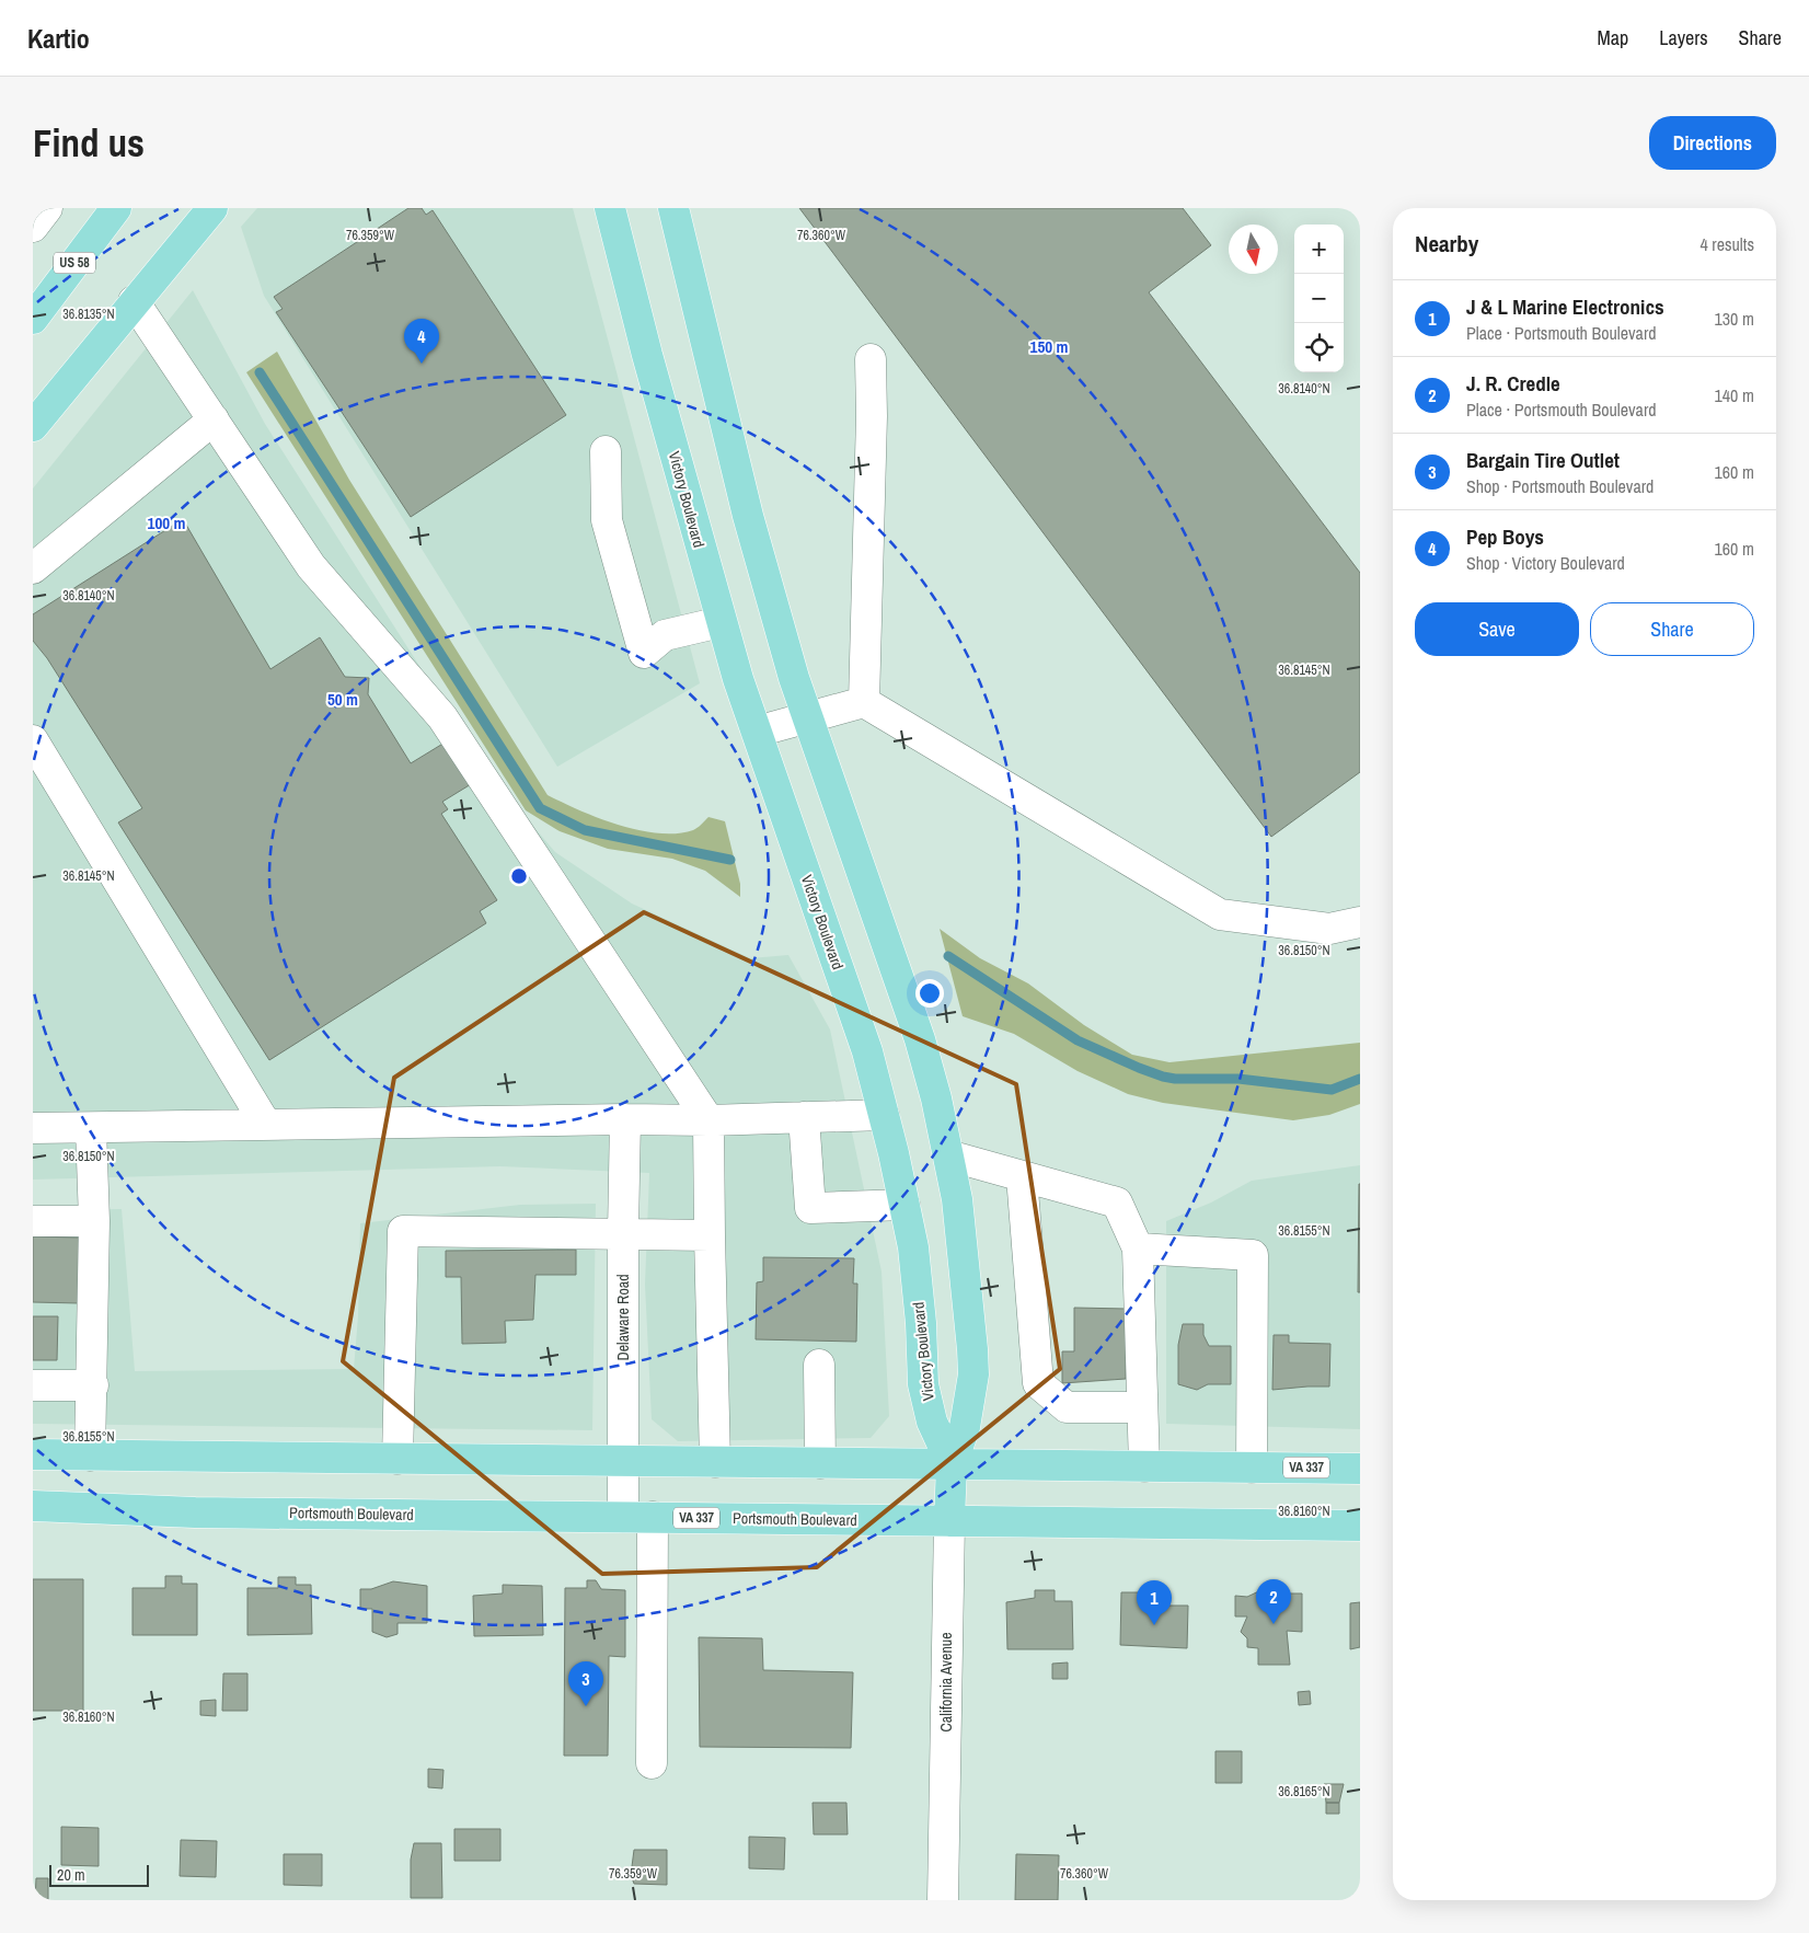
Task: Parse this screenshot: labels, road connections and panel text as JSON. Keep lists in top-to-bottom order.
{
  "streets": {
    "main road": [
      "US 58",
      "Victory Boulevard",
      "VA 337",
      "Portsmouth Boulevard",
      "California Avenue"
    ],
    "street": ["Delaware Road"]
  },
  "crossings": [
    ["Victory Boulevard", "VA 337"],
    ["Victory Boulevard", "California Avenue"],
    ["Delaware Road", "VA 337"],
    ["Delaware Road", "Portsmouth Boulevard"],
    ["VA 337", "California Avenue"],
    ["Portsmouth Boulevard", "California Avenue"]
  ],
  "scale_bar": "20 m",
  "north": "bottom",
  "page": {
    "header": "Kartio",
    "nav": ["Map", "Layers", "Share"],
    "buttons": [
      "Directions",
      ["Save", "Share"]
    ],
    "title": "Find us",
    "heading": ["Nearby", "4 results"],
    "map_buttons": ["+", "−"],
    "list": [
      {
        "mark": "1",
        "name": "J & L Marine Electronics",
        "note": "Place · Portsmouth Boulevard",
        "value": "130 m"
      },
      {
        "mark": "2",
        "name": "J. R. Credle",
        "note": "Place · Portsmouth Boulevard",
        "value": "140 m"
      },
      {
        "mark": "3",
        "name": "Bargain Tire Outlet",
        "note": "Shop · Portsmouth Boulevard",
        "value": "160 m"
      },
      {
        "mark": "4",
        "name": "Pep Boys",
        "note": "Shop · Victory Boulevard",
        "value": "160 m"
      }
    ],
    "pins": [
      "4",
      "2",
      "1",
      "3"
    ],
    "scale": "20 m"
  },
  "coordinates": [
    "76.359°W",
    "76.360°W",
    "36.8135°N",
    "36.8140°N",
    "36.8145°N",
    "36.8150°N",
    "36.8155°N",
    "36.8160°N",
    "36.8165°N"
  ],
  "rings": ["150 m", "100 m", "50 m"]
}
